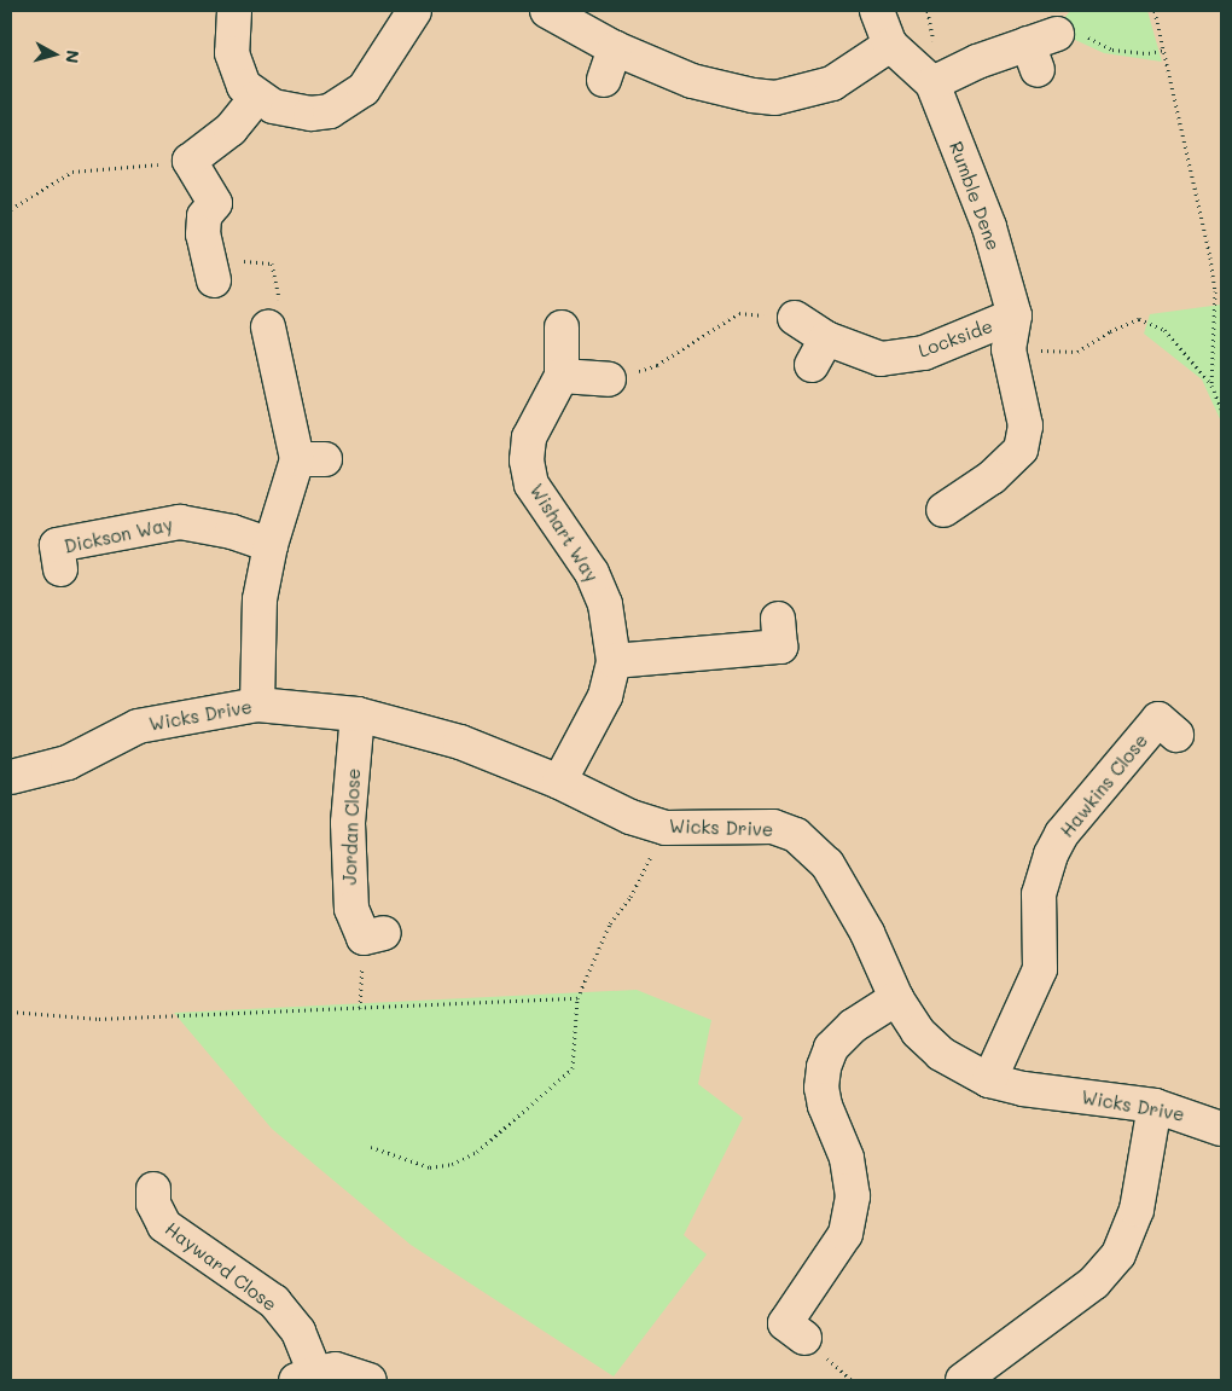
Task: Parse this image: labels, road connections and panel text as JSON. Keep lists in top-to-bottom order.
{
  "streets": {
    "street": [
      "Rumble Dene",
      "Lockside",
      "Wishart Way",
      "Dickson Way",
      "Wicks Drive",
      "Hawkins Close",
      "Jordan Close",
      "Hayward Close"
    ]
  },
  "crossings": [
    ["Rumble Dene", "Lockside"],
    ["Wishart Way", "Wicks Drive"],
    ["Wicks Drive", "Hawkins Close"],
    ["Wicks Drive", "Jordan Close"]
  ],
  "north": "right"
}
